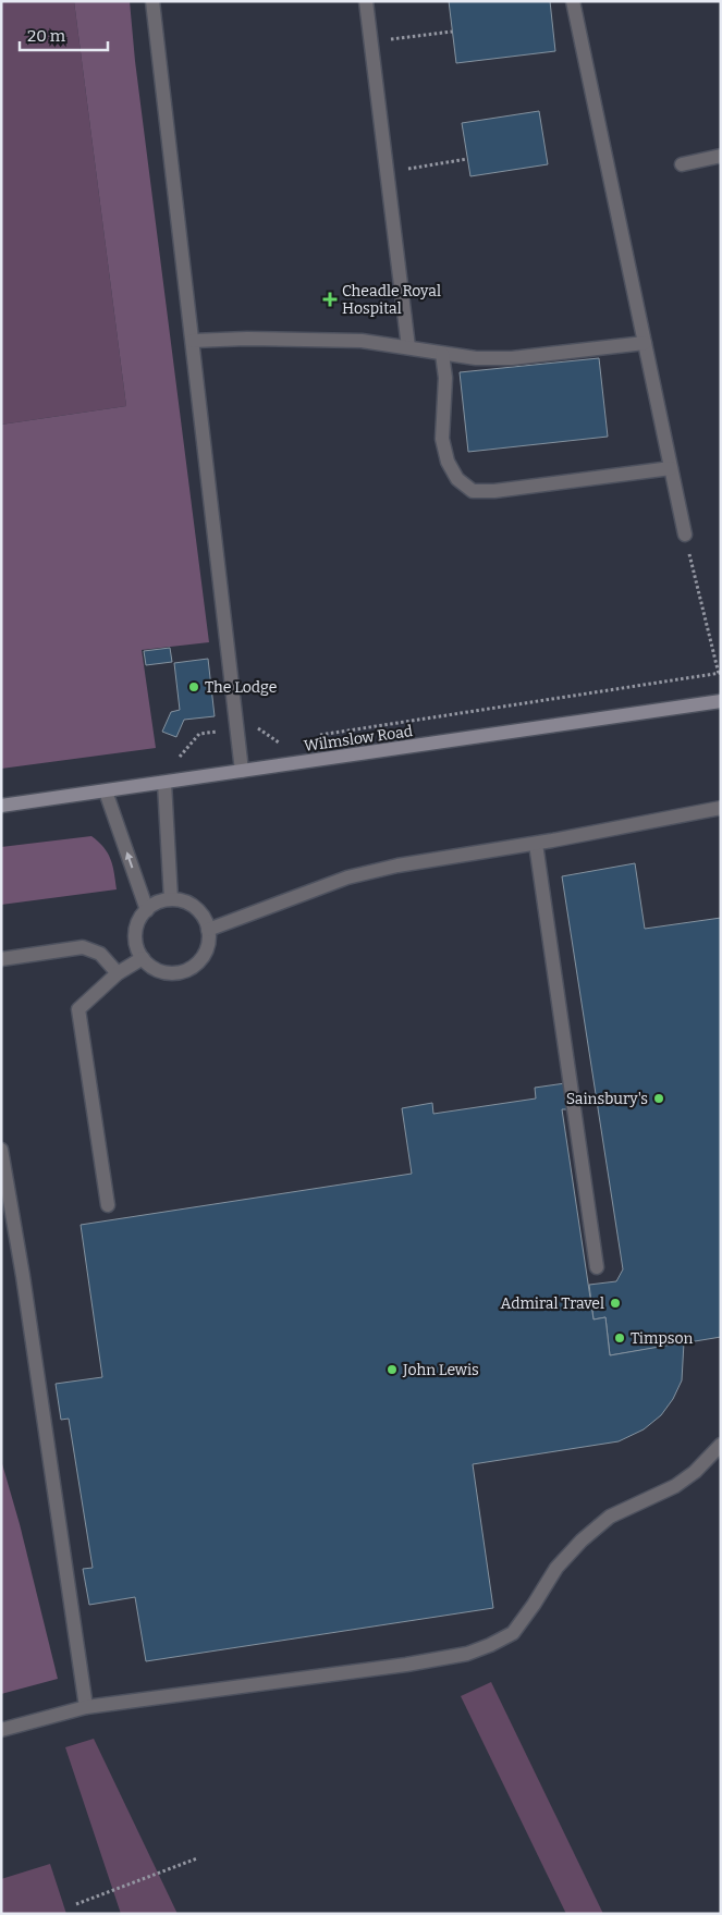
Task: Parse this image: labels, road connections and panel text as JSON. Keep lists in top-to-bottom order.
{
  "streets": {
    "main road": ["Wilmslow Road"]
  },
  "places": {
    "health": ["Cheadle Royal Hospital"],
    "other": [
      "The Lodge",
      "Sainsbury's",
      "Admiral Travel",
      "Timpson",
      "John Lewis"
    ]
  },
  "scale_bar": "20 m"
}
